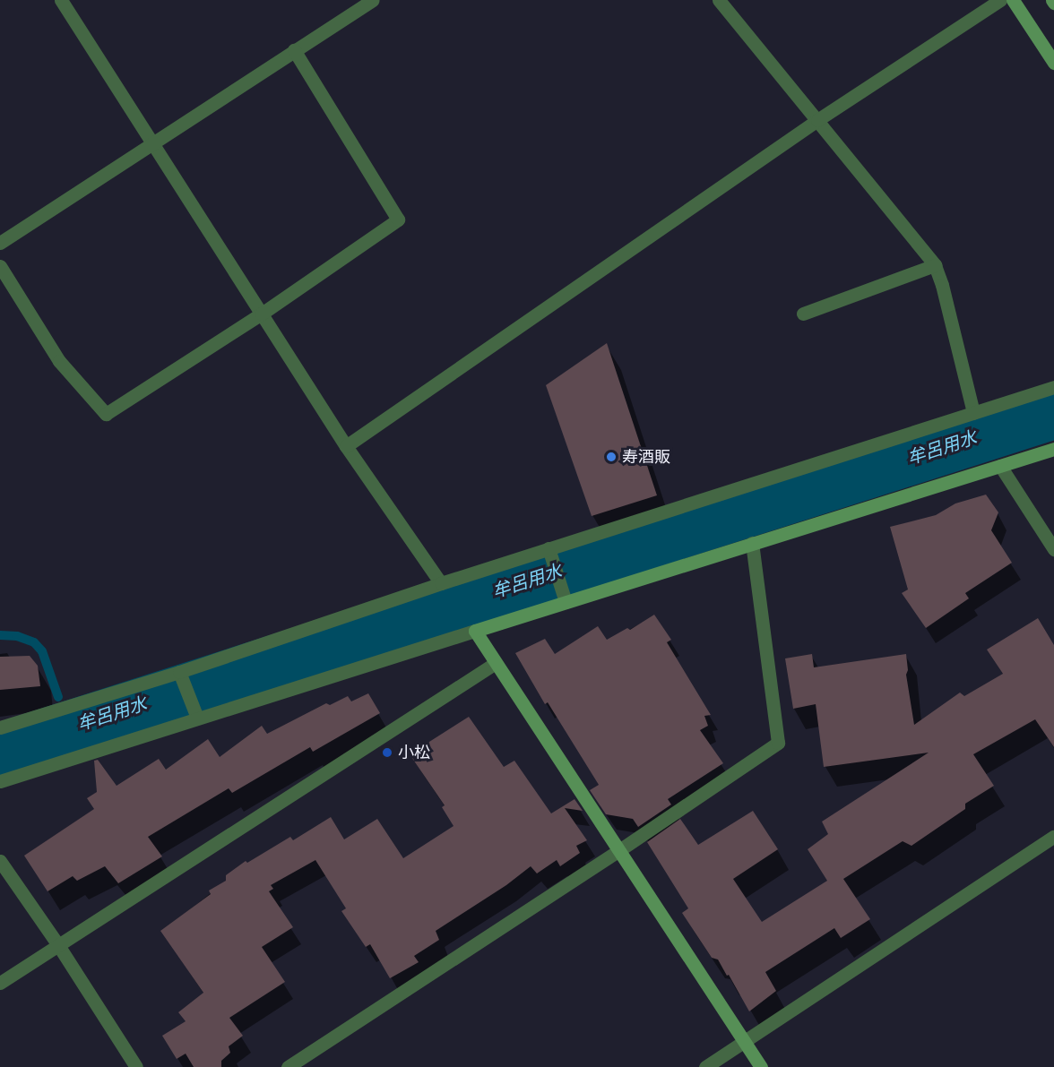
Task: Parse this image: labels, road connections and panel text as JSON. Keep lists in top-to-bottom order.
{
  "water": ["牟呂用水"],
  "places": ["寿酒販", "小松"]
}
